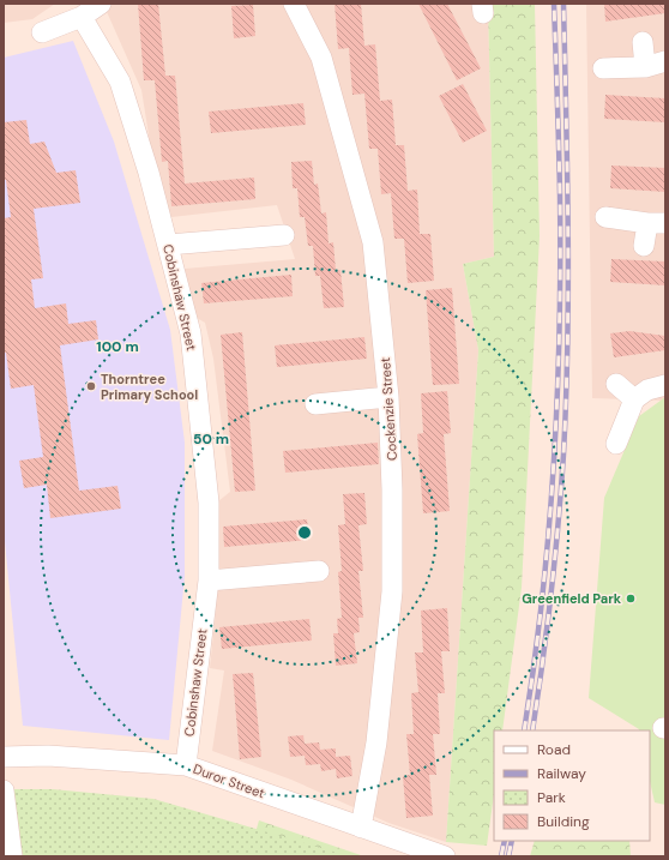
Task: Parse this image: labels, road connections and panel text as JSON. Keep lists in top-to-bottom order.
{
  "streets": {
    "street": ["Cobinshaw Street", "Cockenzie Street", "Duror Street"]
  },
  "crossings": [
    ["Cobinshaw Street", "Duror Street"],
    ["Cockenzie Street", "Duror Street"]
  ],
  "places": ["Thorntree Primary School", "Greenfield Park"],
  "legend": [
    "Road",
    "Railway",
    "Park",
    "Building"
  ],
  "rings": ["100 m", "50 m"]
}
